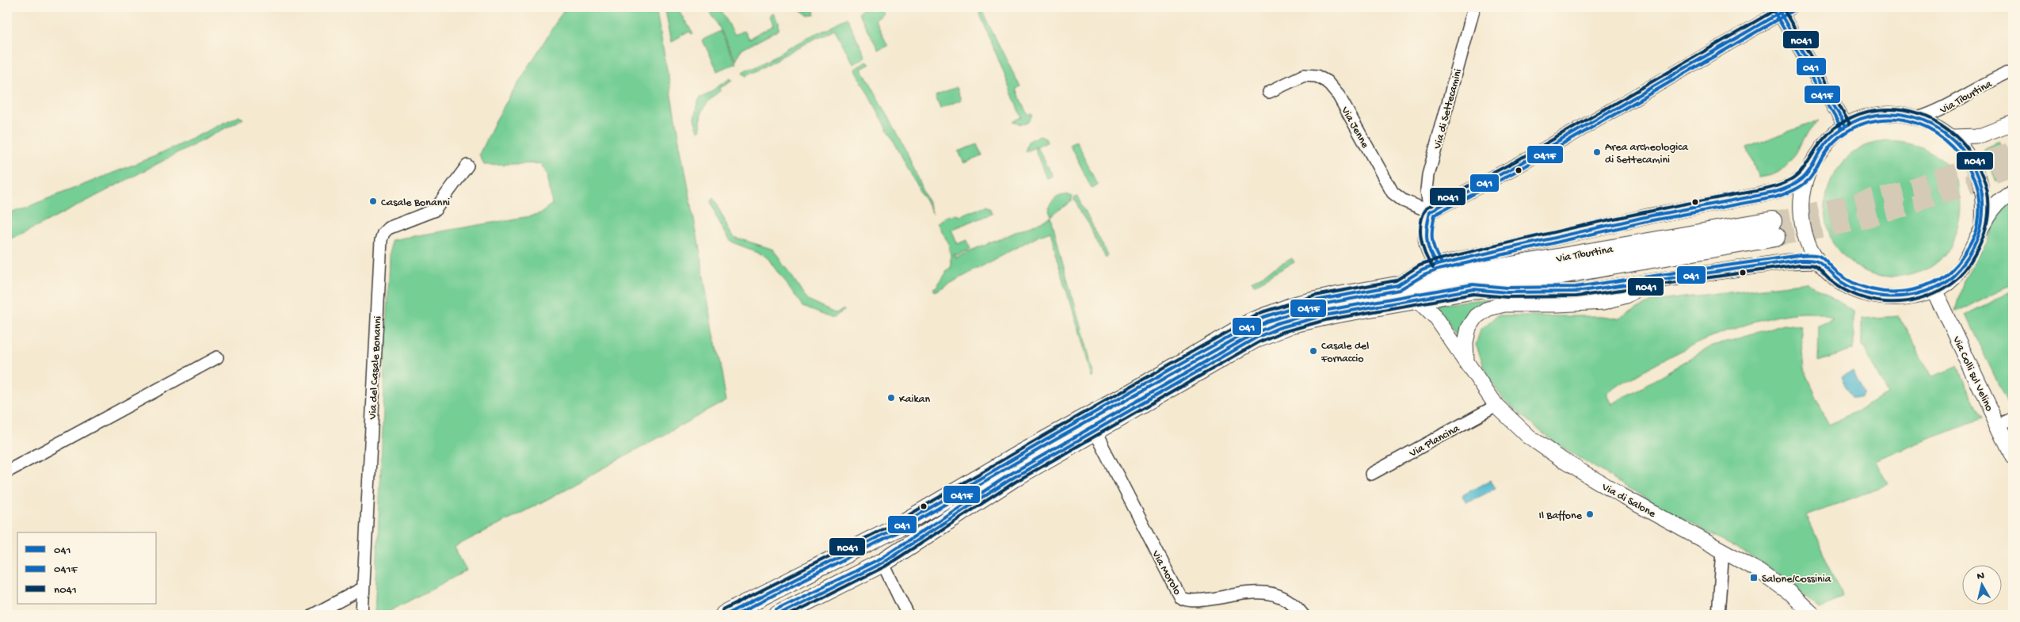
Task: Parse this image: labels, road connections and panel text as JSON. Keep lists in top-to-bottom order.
{
  "streets": {
    "main road": ["Via Tiburtina"],
    "street": [
      "Via di Settecamini",
      "Via Jenne",
      "Via del Casale Bonanni",
      "Via Colli sul Velino",
      "Via Plancina",
      "Via di Salone",
      "Via Morolo"
    ]
  },
  "crossings": [
    ["Via Tiburtina", "Via Colli sul Velino"],
    ["Via Tiburtina", "Via di Salone"],
    ["Via Tiburtina", "Via Morolo"],
    ["Via di Settecamini", "Via Jenne"],
    ["Via Plancina", "Via di Salone"]
  ],
  "places": {
    "other": [
      "Area archeologica di Settecamini",
      "Casale Bonanni",
      "Casale del Fornaccio",
      "Kaikan",
      "Il Baffone"
    ],
    "transit": ["Salone/Cossinia"]
  },
  "lines": ["transit line 041", "transit line n041", "transit line 041F"],
  "legend": ["041", "041F", "n041"],
  "north": "top"
}
